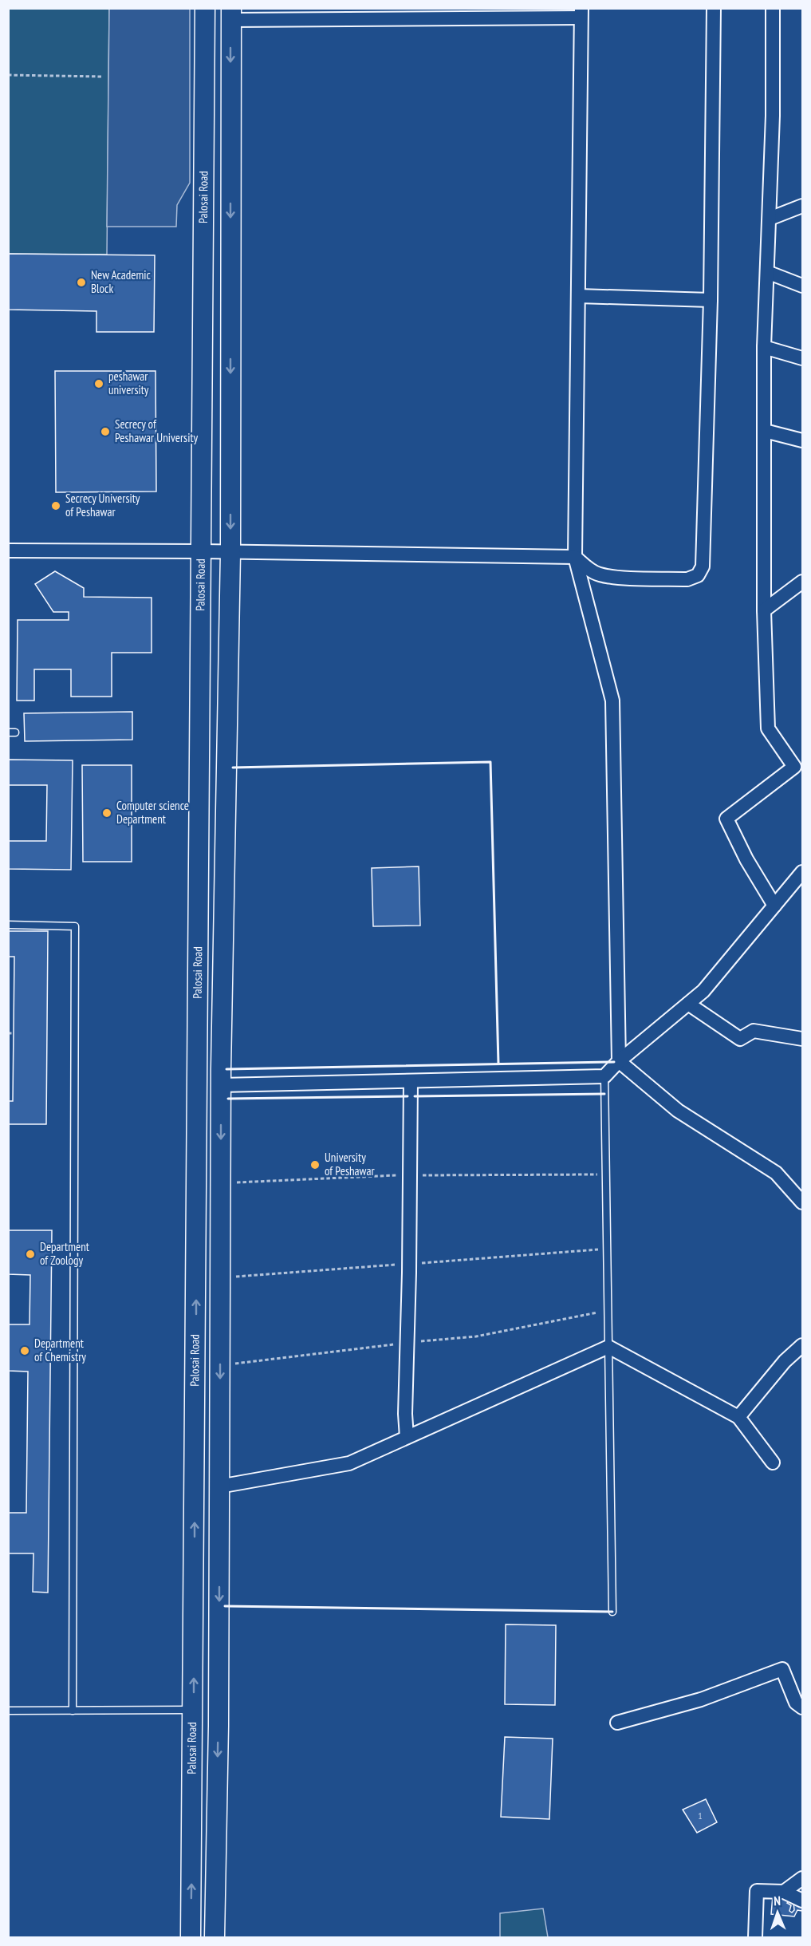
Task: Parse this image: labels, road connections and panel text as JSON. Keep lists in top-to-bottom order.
{
  "streets": {
    "street": ["Palosai Road"]
  },
  "places": [
    "New Academic Block",
    "peshawar university",
    "Secrecy of Peshawar University",
    "Secrecy University of Peshawar",
    "Computer science Department",
    "University of Peshawar",
    "Department of Zoology",
    "Department of Chemistry"
  ],
  "house_numbers": ["1"],
  "north": "top"
}
